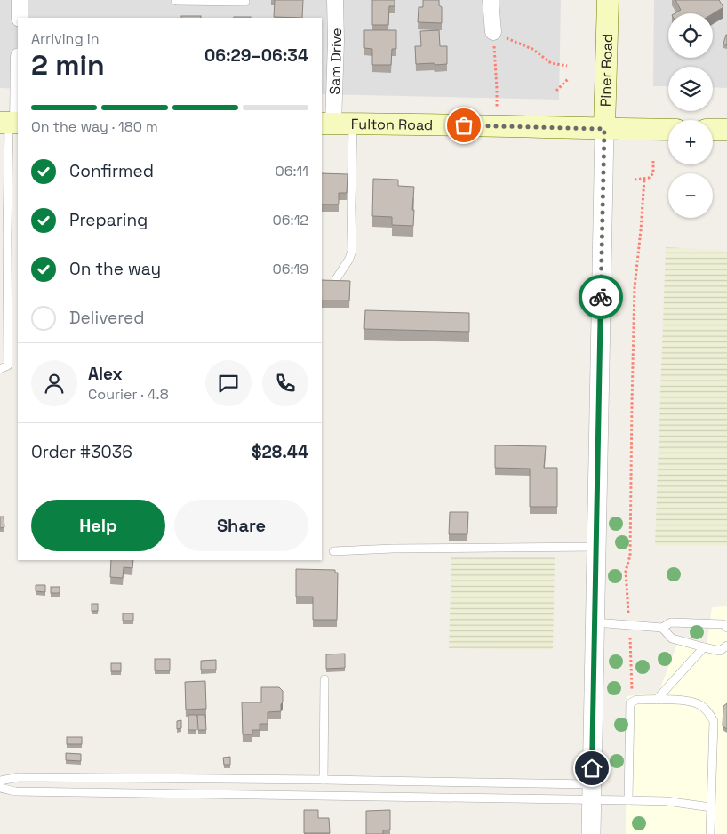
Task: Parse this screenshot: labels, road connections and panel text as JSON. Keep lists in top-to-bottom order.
{
  "streets": {
    "main road": ["Piner Road", "Fulton Road"],
    "street": ["Sam Drive"]
  },
  "crossings": [
    ["Sam Drive", "Fulton Road"],
    ["Piner Road", "Fulton Road"]
  ],
  "page": {
    "map_buttons": ["+", "−"],
    "heading": ["2 min", "Arriving in", "06:29–06:34"],
    "panel": [
      "Alex",
      "Courier · 4.8",
      "Order #3036",
      "$28.44"
    ],
    "bar": "On the way · 180 m",
    "list": [
      ["Confirmed", "06:11"],
      ["Preparing", "06:12"],
      ["On the way", "06:19"],
      "Delivered"
    ],
    "buttons": ["Help", "Share"]
  }
}
